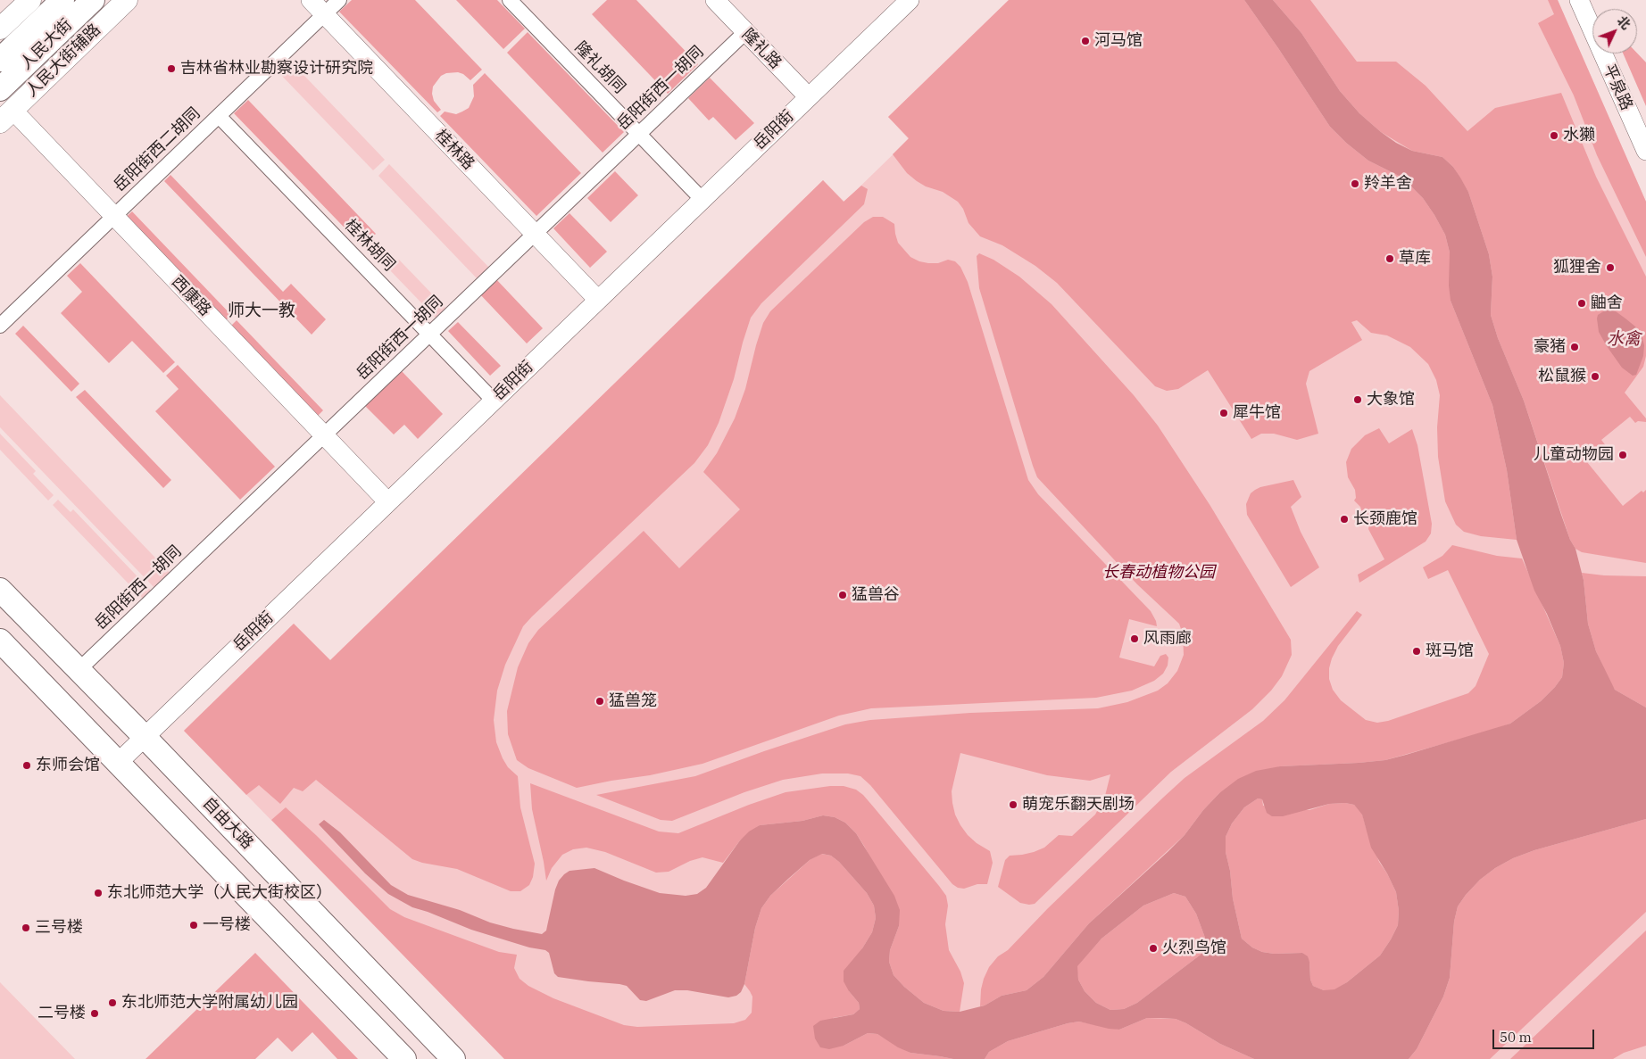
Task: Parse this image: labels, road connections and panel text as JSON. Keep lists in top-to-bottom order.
{
  "streets": {
    "main road": ["人民大街", "人民大街辅路", "自由大路"],
    "street": [
      "隆礼路",
      "隆礼胡同",
      "平泉路",
      "岳阳街西一胡同",
      "岳阳街",
      "岳阳街西二胡同",
      "桂林路",
      "桂林胡同",
      "西康路"
    ]
  },
  "crossings": [
    ["隆礼路", "岳阳街西一胡同"],
    ["隆礼路", "岳阳街"],
    ["人民大街辅路", "西康路"],
    ["隆礼胡同", "岳阳街西一胡同"],
    ["隆礼胡同", "岳阳街"],
    ["岳阳街西一胡同", "桂林路"],
    ["岳阳街西一胡同", "桂林胡同"],
    ["岳阳街西一胡同", "西康路"],
    ["岳阳街西一胡同", "自由大路"],
    ["岳阳街", "桂林路"],
    ["岳阳街", "桂林胡同"],
    ["岳阳街", "西康路"],
    ["岳阳街", "自由大路"],
    ["岳阳街西二胡同", "桂林路"],
    ["岳阳街西二胡同", "桂林胡同"],
    ["岳阳街西二胡同", "西康路"]
  ],
  "districts": ["师大一教"],
  "water": ["水禽"],
  "parks": ["长春动植物公园"],
  "places": [
    "河马馆",
    "吉林省林业勘察设计研究院",
    "水獭",
    "羚羊舍",
    "草库",
    "狐狸舍",
    "鼬舍",
    "豪猪",
    "松鼠猴",
    "大象馆",
    "犀牛馆",
    "儿童动物园",
    "长颈鹿馆",
    "猛兽谷",
    "风雨廊",
    "斑马馆",
    "猛兽笼",
    "东师会馆",
    "萌宠乐翻天剧场",
    "东北师范大学（人民大街校区）",
    "一号楼",
    "三号楼",
    "火烈鸟馆",
    "东北师范大学附属幼儿园",
    "二号楼"
  ],
  "scale_bar": "50 m",
  "north": "top right"
}
